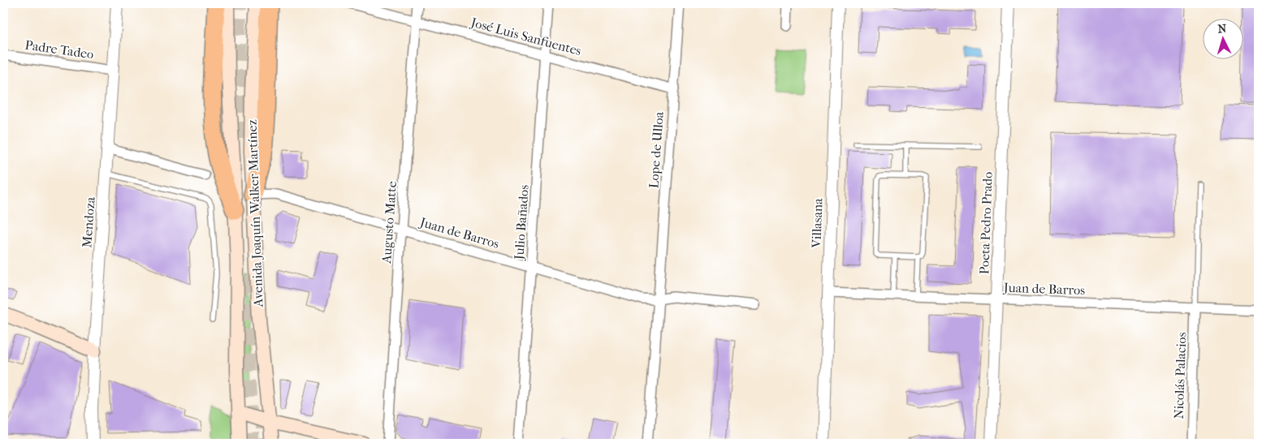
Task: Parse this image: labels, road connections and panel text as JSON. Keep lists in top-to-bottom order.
{
  "streets": {
    "main road": ["Avenida Joaquín Walker Martínez"],
    "street": [
      "José Luis Sanfuentes",
      "Padre Tadeo",
      "Lope de Ulloa",
      "Mendoza",
      "Augusto Matte",
      "Julio Bañados",
      "Villasana",
      "Poeta Pedro Prado",
      "Juan de Barros",
      "Nicolás Palacios"
    ]
  },
  "crossings": [
    ["José Luis Sanfuentes", "Lope de Ulloa"],
    ["José Luis Sanfuentes", "Augusto Matte"],
    ["José Luis Sanfuentes", "Julio Bañados"],
    ["Padre Tadeo", "Mendoza"],
    ["Lope de Ulloa", "Juan de Barros"],
    ["Avenida Joaquín Walker Martínez", "Juan de Barros"],
    ["Augusto Matte", "Juan de Barros"],
    ["Julio Bañados", "Juan de Barros"],
    ["Villasana", "Juan de Barros"],
    ["Poeta Pedro Prado", "Juan de Barros"],
    ["Juan de Barros", "Nicolás Palacios"]
  ],
  "north": "top"
}
